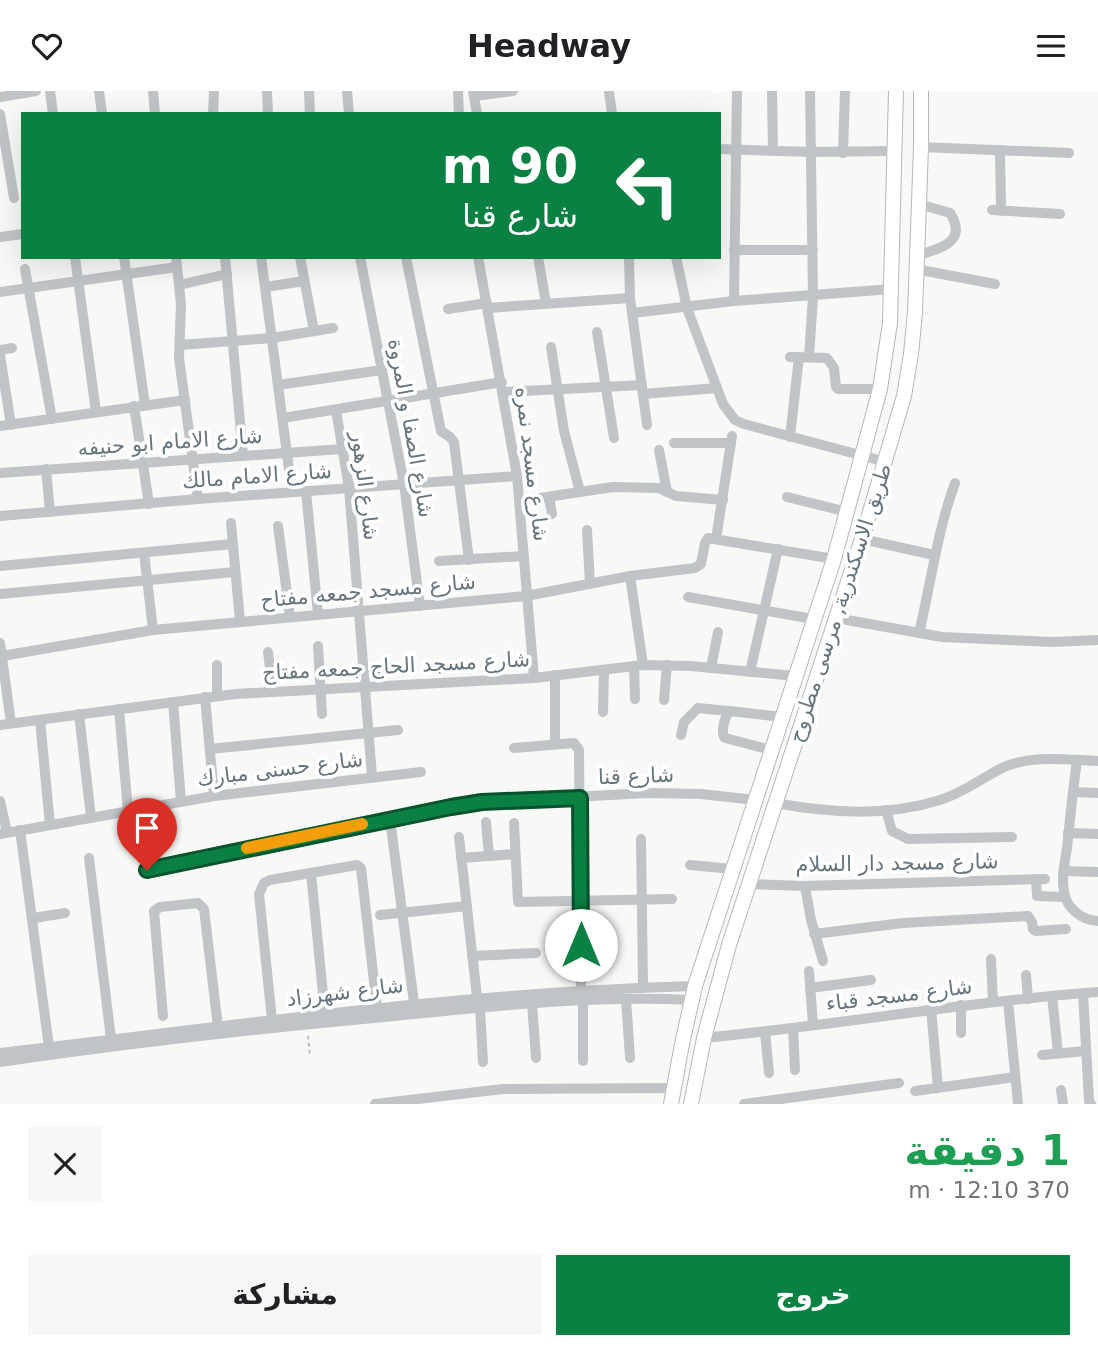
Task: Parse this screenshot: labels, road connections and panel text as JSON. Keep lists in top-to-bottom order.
{
  "streets": {
    "main road": ["طريق الاسكندرية, مرسى مطروح"],
    "street": [
      "شارع الصفا و المروة",
      "شارع الامام ابو حنيفه",
      "شارع مسجد نمره",
      "شارع الامام مالك",
      "شارع الزهور",
      "شارع مسجد جمعه مفتاح",
      "شارع مسجد الحاج جمعه مفتاح",
      "شارع حسنى مبارك",
      "شارع قنا",
      "شارع مسجد دار السلام",
      "شارع شهرزاد",
      "شارع مسجد قباء"
    ]
  },
  "crossings": [
    ["شارع الصفا و المروة", "شارع الامام مالك"],
    ["شارع الصفا و المروة", "شارع مسجد جمعه مفتاح"],
    ["شارع الامام ابو حنيفه", "شارع الزهور"],
    ["شارع مسجد نمره", "شارع الامام مالك"],
    ["شارع مسجد نمره", "شارع مسجد جمعه مفتاح"],
    ["شارع مسجد نمره", "شارع مسجد الحاج جمعه مفتاح"],
    ["شارع الامام مالك", "شارع الزهور"],
    ["شارع الزهور", "شارع مسجد جمعه مفتاح"],
    ["شارع الزهور", "شارع مسجد الحاج جمعه مفتاح"],
    ["شارع الزهور", "شارع حسنى مبارك"],
    ["طريق الاسكندرية, مرسى مطروح", "شارع مسجد الحاج جمعه مفتاح"],
    ["طريق الاسكندرية, مرسى مطروح", "شارع قنا"],
    ["طريق الاسكندرية, مرسى مطروح", "شارع مسجد دار السلام"],
    ["طريق الاسكندرية, مرسى مطروح", "شارع شهرزاد"],
    ["طريق الاسكندرية, مرسى مطروح", "شارع مسجد قباء"]
  ],
  "page": {
    "header": "Headway",
    "turn": ["90 m", "شارع قنا"],
    "heading": ["1 دقيقة", "370 m · 12:10"],
    "buttons": ["خروج", "مشاركة"]
  }
}
